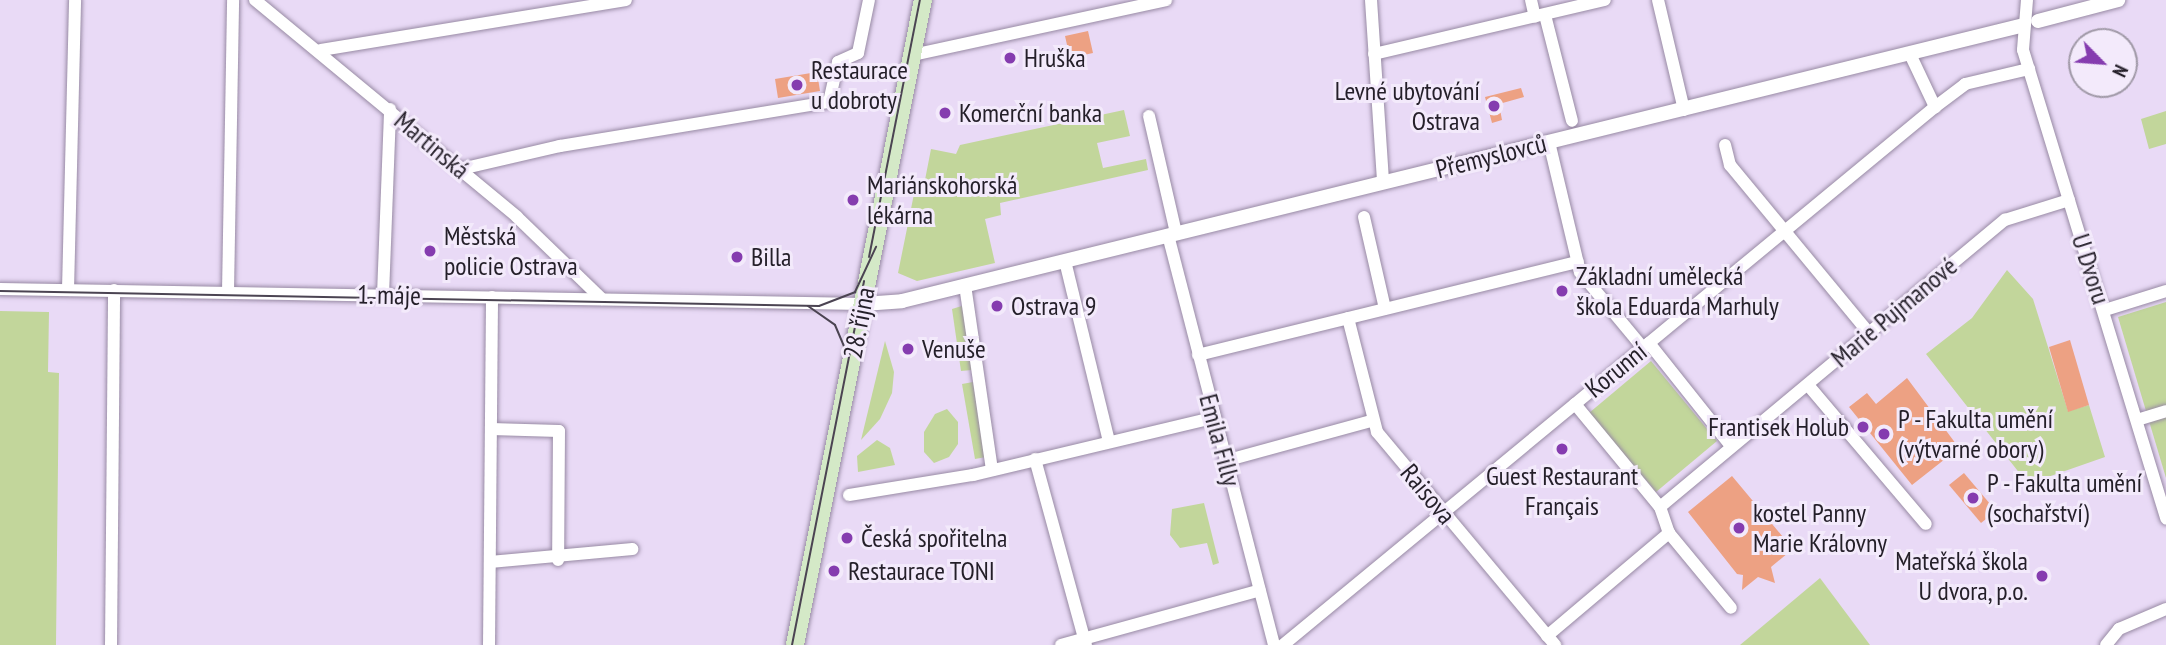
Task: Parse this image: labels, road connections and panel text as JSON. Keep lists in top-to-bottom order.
{
  "streets": {
    "main road": ["28. října"],
    "street": [
      "Martinská",
      "Přemyslovců",
      "U Dvoru",
      "1. máje",
      "Marie Pujmanové",
      "Korunní",
      "Emila Filly",
      "Raisova"
    ]
  },
  "crossings": [
    ["Martinská", "1. máje"],
    ["Přemyslovců", "U Dvoru"],
    ["Přemyslovců", "1. máje"],
    ["Přemyslovců", "28. října"],
    ["Přemyslovců", "Emila Filly"],
    ["U Dvoru", "Marie Pujmanové"],
    ["U Dvoru", "Korunní"],
    ["1. máje", "28. října"],
    ["Korunní", "Raisova"]
  ],
  "places": [
    "Hruška",
    "Restaurace u dobroty",
    "Levné ubytování Ostrava",
    "Komerční banka",
    "Mariánskohorská lékárna",
    "Městská policie Ostrava",
    "Billa",
    "Základní umělecká škola Eduarda Marhuly",
    "Ostrava 9",
    "Venuše",
    "Frantisek Holub",
    "P - Fakulta umění (výtvarné obory)",
    "Guest Restaurant Français",
    "P - Fakulta umění (sochařství)",
    "kostel Panny Marie Královny",
    "Česká spořitelna",
    "Restaurace TONI",
    "Mateřská škola U dvora, p.o."
  ],
  "north": "bottom right"
}
